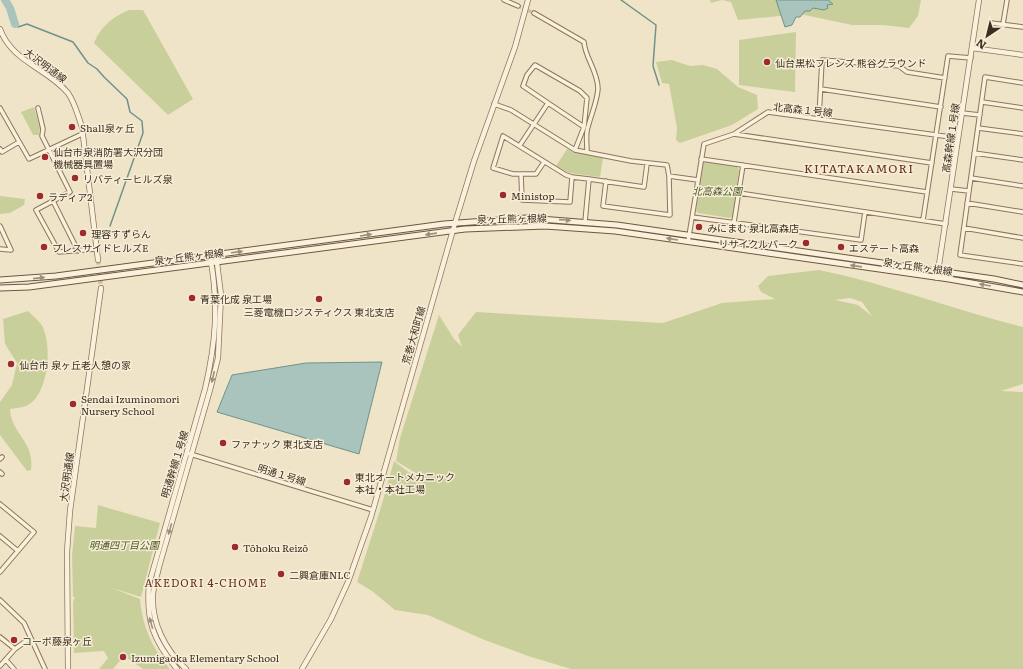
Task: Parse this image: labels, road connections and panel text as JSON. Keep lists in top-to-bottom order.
{
  "streets": {
    "main road": ["泉ヶ丘熊ヶ根線"],
    "street": [
      "大沢明通線",
      "北高森１号線",
      "高森幹線１号線",
      "荒巻大和町線",
      "明通幹線１号線",
      "明通１号線"
    ]
  },
  "crossings": [
    ["北高森１号線", "高森幹線１号線"],
    ["北高森１号線", "泉ヶ丘熊ヶ根線"],
    ["高森幹線１号線", "泉ヶ丘熊ヶ根線"],
    ["泉ヶ丘熊ヶ根線", "荒巻大和町線"],
    ["荒巻大和町線", "明通１号線"],
    ["明通幹線１号線", "明通１号線"]
  ],
  "districts": ["KITATAKAMORI", "AKEDORI 4-CHOME"],
  "parks": ["北高森公園", "明通四丁目公園"],
  "places": [
    "仙台黒松フレンズ 熊谷グラウンド",
    "Shall泉ヶ丘",
    "仙台市泉消防署大沢分団 機械器具置場",
    "リバティーヒルズ泉",
    "Ministop",
    "ラディア2",
    "みにまむ 泉北高森店",
    "理容すずらん",
    "リサイクルパーク",
    "プレスサイドヒルズE",
    "エステート高森",
    "青葉化成 泉工場",
    "三菱電機ロジスティクス 東北支店",
    "仙台市 泉ヶ丘老人憩の家",
    "Sendai Izuminomori Nursery School",
    "ファナック 東北支店",
    "東北オートメカニック 本社・本社工場",
    "Tōhoku Reizō",
    "二興倉庫NLC",
    "コーポ藤泉ヶ丘",
    "Izumigaoka Elementary School"
  ],
  "north": "bottom left"
}
